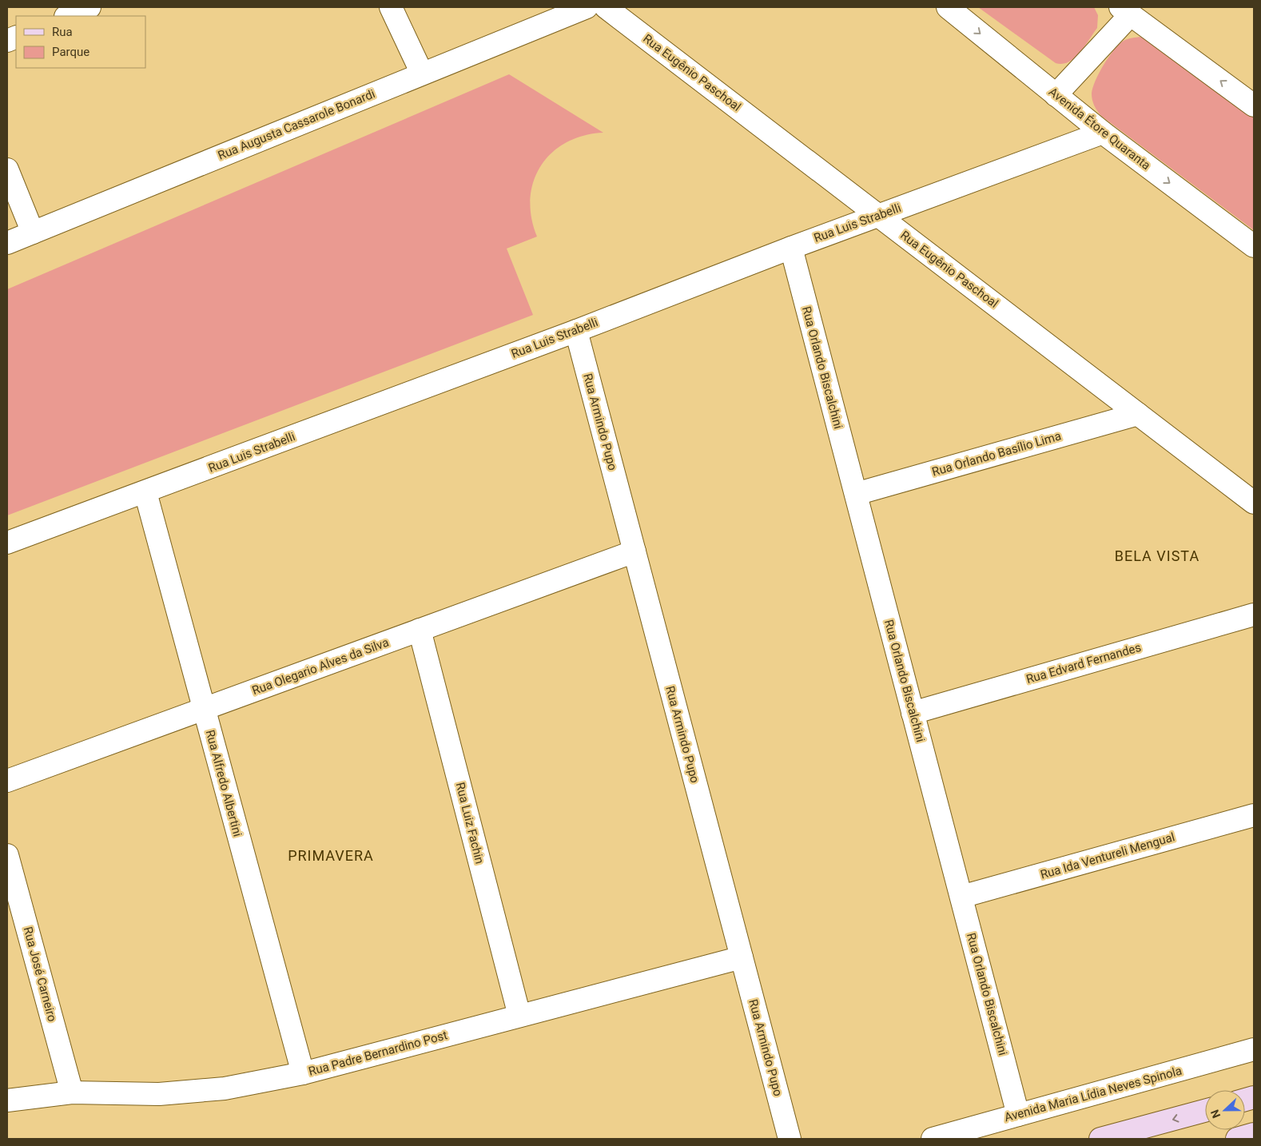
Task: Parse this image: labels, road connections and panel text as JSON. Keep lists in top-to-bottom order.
{
  "streets": {
    "street": [
      "Rua Eugênio Paschoal",
      "Rua Augusta Cassarole Bonardi",
      "Avenida Étore Quaranta",
      "Rua Luis Strabelli",
      "Rua Orlando Biscalchini",
      "Rua Armindo Pupo",
      "Rua Orlando Basílio Lima",
      "Rua Edvard Fernandes",
      "Rua Olegario Alves da Silva",
      "Rua Alfredo Albertini",
      "Rua Luiz Fachin",
      "Rua Ida Ventureli Mengual",
      "Rua José Carneiro",
      "Rua Padre Bernardino Post",
      "Avenida Maria Lídia Neves Spinola"
    ]
  },
  "crossings": [
    ["Rua Eugênio Paschoal", "Rua Luis Strabelli"],
    ["Rua Eugênio Paschoal", "Rua Orlando Basílio Lima"],
    ["Avenida Étore Quaranta", "Rua Luis Strabelli"],
    ["Rua Luis Strabelli", "Rua Orlando Biscalchini"],
    ["Rua Luis Strabelli", "Rua Armindo Pupo"],
    ["Rua Luis Strabelli", "Rua Alfredo Albertini"],
    ["Rua Orlando Biscalchini", "Rua Orlando Basílio Lima"],
    ["Rua Orlando Biscalchini", "Rua Edvard Fernandes"],
    ["Rua Orlando Biscalchini", "Rua Ida Ventureli Mengual"],
    ["Rua Orlando Biscalchini", "Avenida Maria Lídia Neves Spinola"],
    ["Rua Armindo Pupo", "Rua Olegario Alves da Silva"],
    ["Rua Armindo Pupo", "Rua Padre Bernardino Post"],
    ["Rua Olegario Alves da Silva", "Rua Alfredo Albertini"],
    ["Rua Olegario Alves da Silva", "Rua Luiz Fachin"],
    ["Rua Alfredo Albertini", "Rua Padre Bernardino Post"],
    ["Rua Luiz Fachin", "Rua Padre Bernardino Post"],
    ["Rua José Carneiro", "Rua Padre Bernardino Post"]
  ],
  "districts": ["BELA VISTA", "PRIMAVERA"],
  "legend": ["Rua", "Parque"],
  "north": "left"
}
